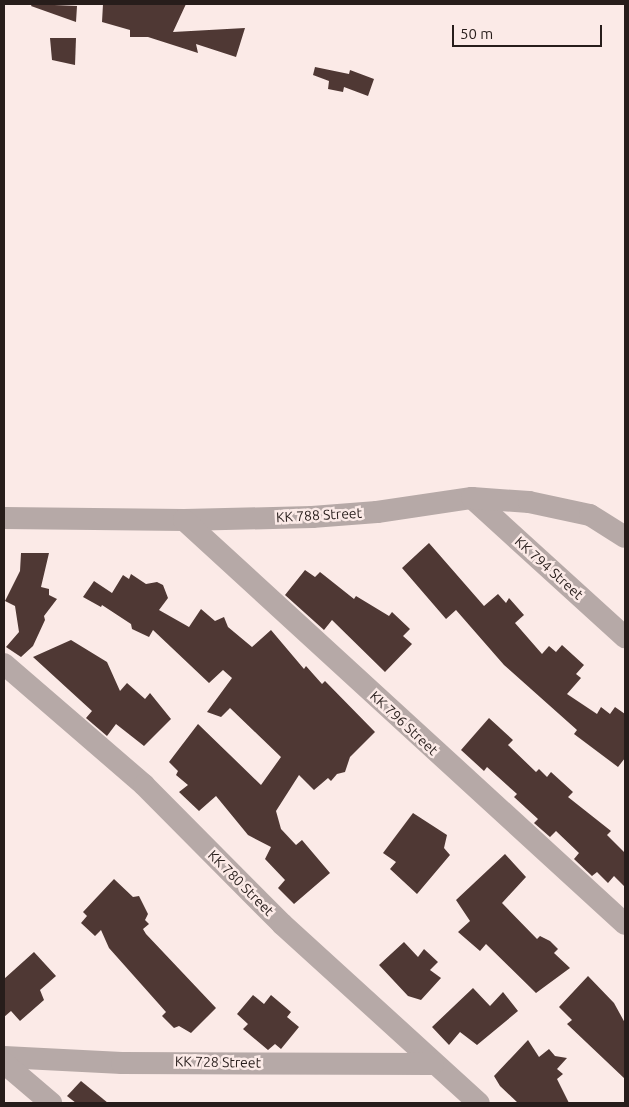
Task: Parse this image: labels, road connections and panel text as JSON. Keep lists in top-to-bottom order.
{
  "streets": {
    "street": [
      "KK 788 Street",
      "KK 794 Street",
      "KK 796 Street",
      "KK 780 Street",
      "KK 728 Street"
    ]
  },
  "crossings": [
    ["KK 788 Street", "KK 794 Street"],
    ["KK 788 Street", "KK 796 Street"],
    ["KK 780 Street", "KK 728 Street"]
  ],
  "scale_bar": "50 m"
}
